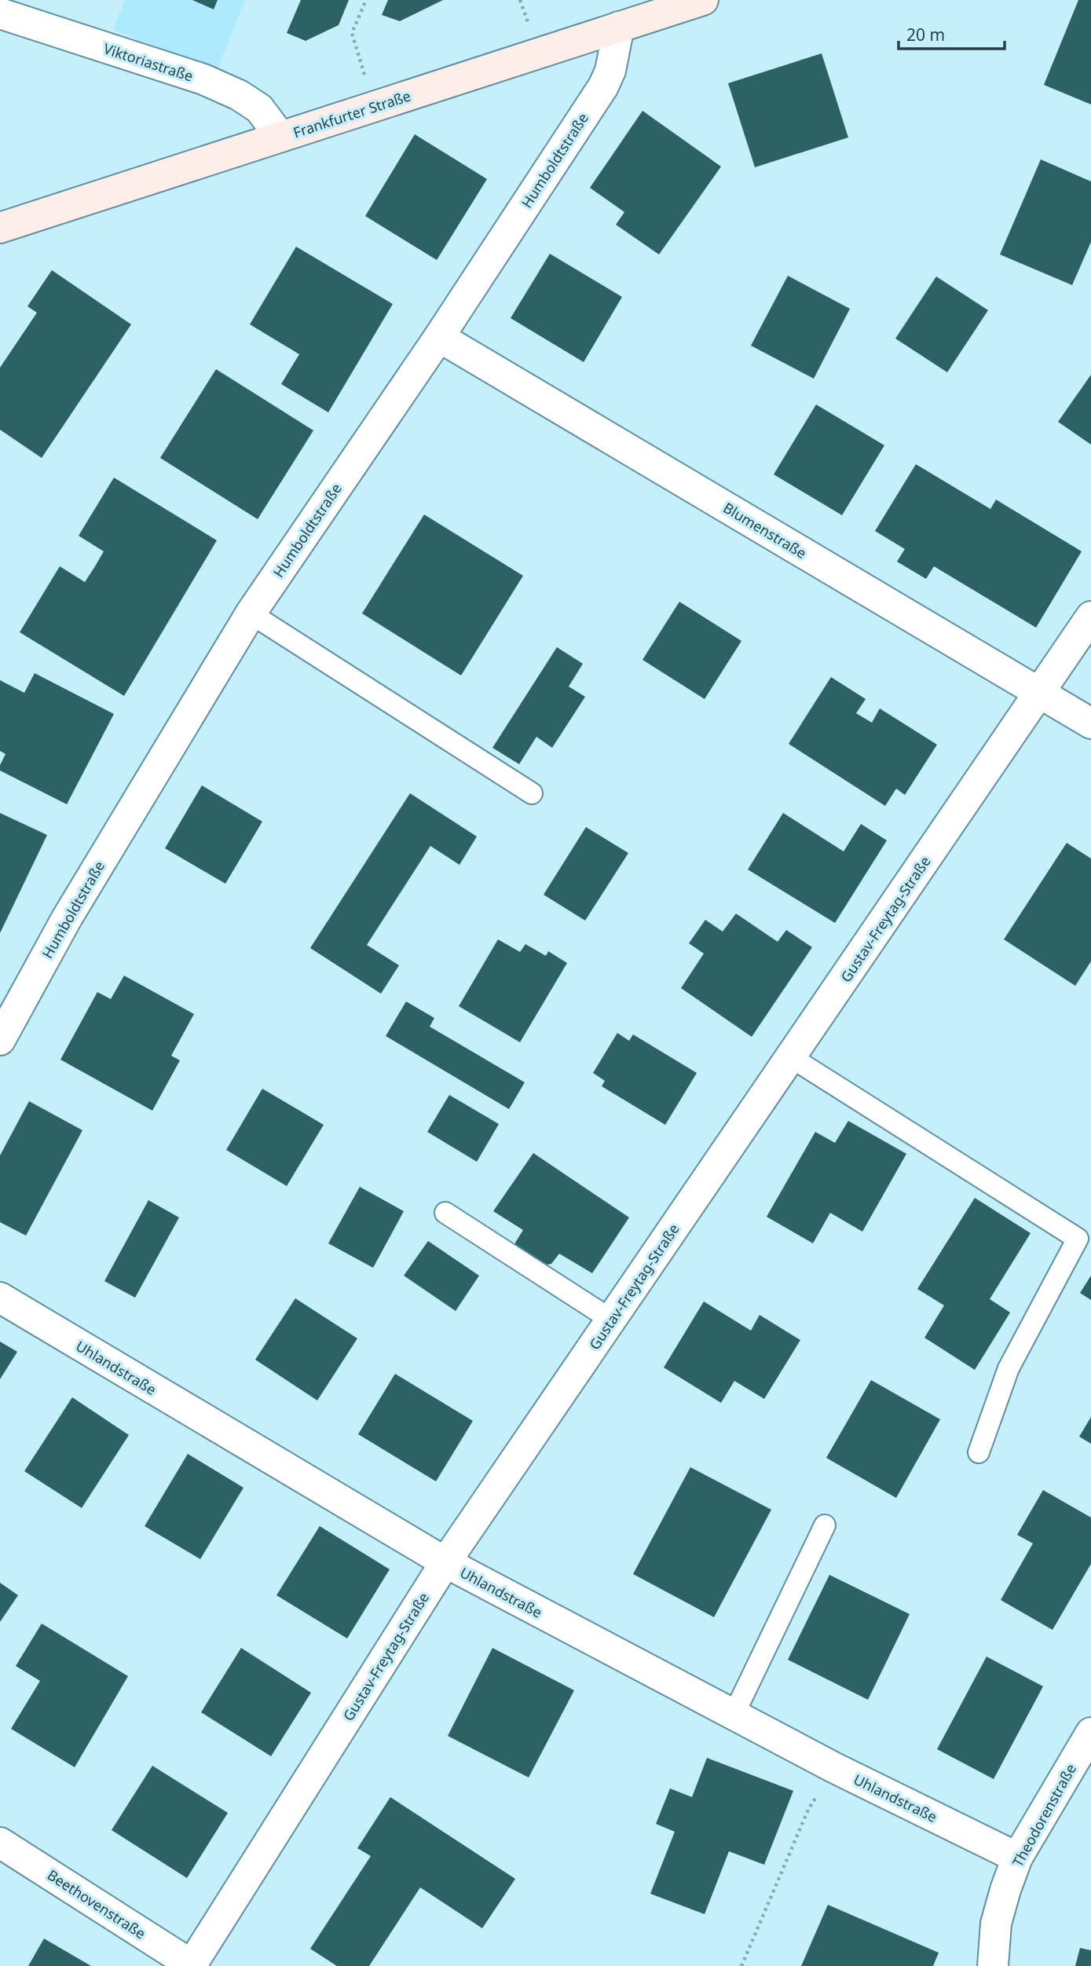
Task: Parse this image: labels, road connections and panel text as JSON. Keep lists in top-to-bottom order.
{
  "streets": {
    "main road": ["Frankfurter Straße"],
    "street": [
      "Viktoriastraße",
      "Humboldtstraße",
      "Blumenstraße",
      "Gustav-Freytag-Straße",
      "Uhlandstraße",
      "Theodorenstraße",
      "Beethovenstraße"
    ]
  },
  "crossings": [
    ["Viktoriastraße", "Frankfurter Straße"],
    ["Frankfurter Straße", "Humboldtstraße"],
    ["Humboldtstraße", "Blumenstraße"],
    ["Blumenstraße", "Gustav-Freytag-Straße"],
    ["Gustav-Freytag-Straße", "Uhlandstraße"],
    ["Gustav-Freytag-Straße", "Beethovenstraße"],
    ["Uhlandstraße", "Theodorenstraße"]
  ],
  "scale_bar": "20 m"
}
